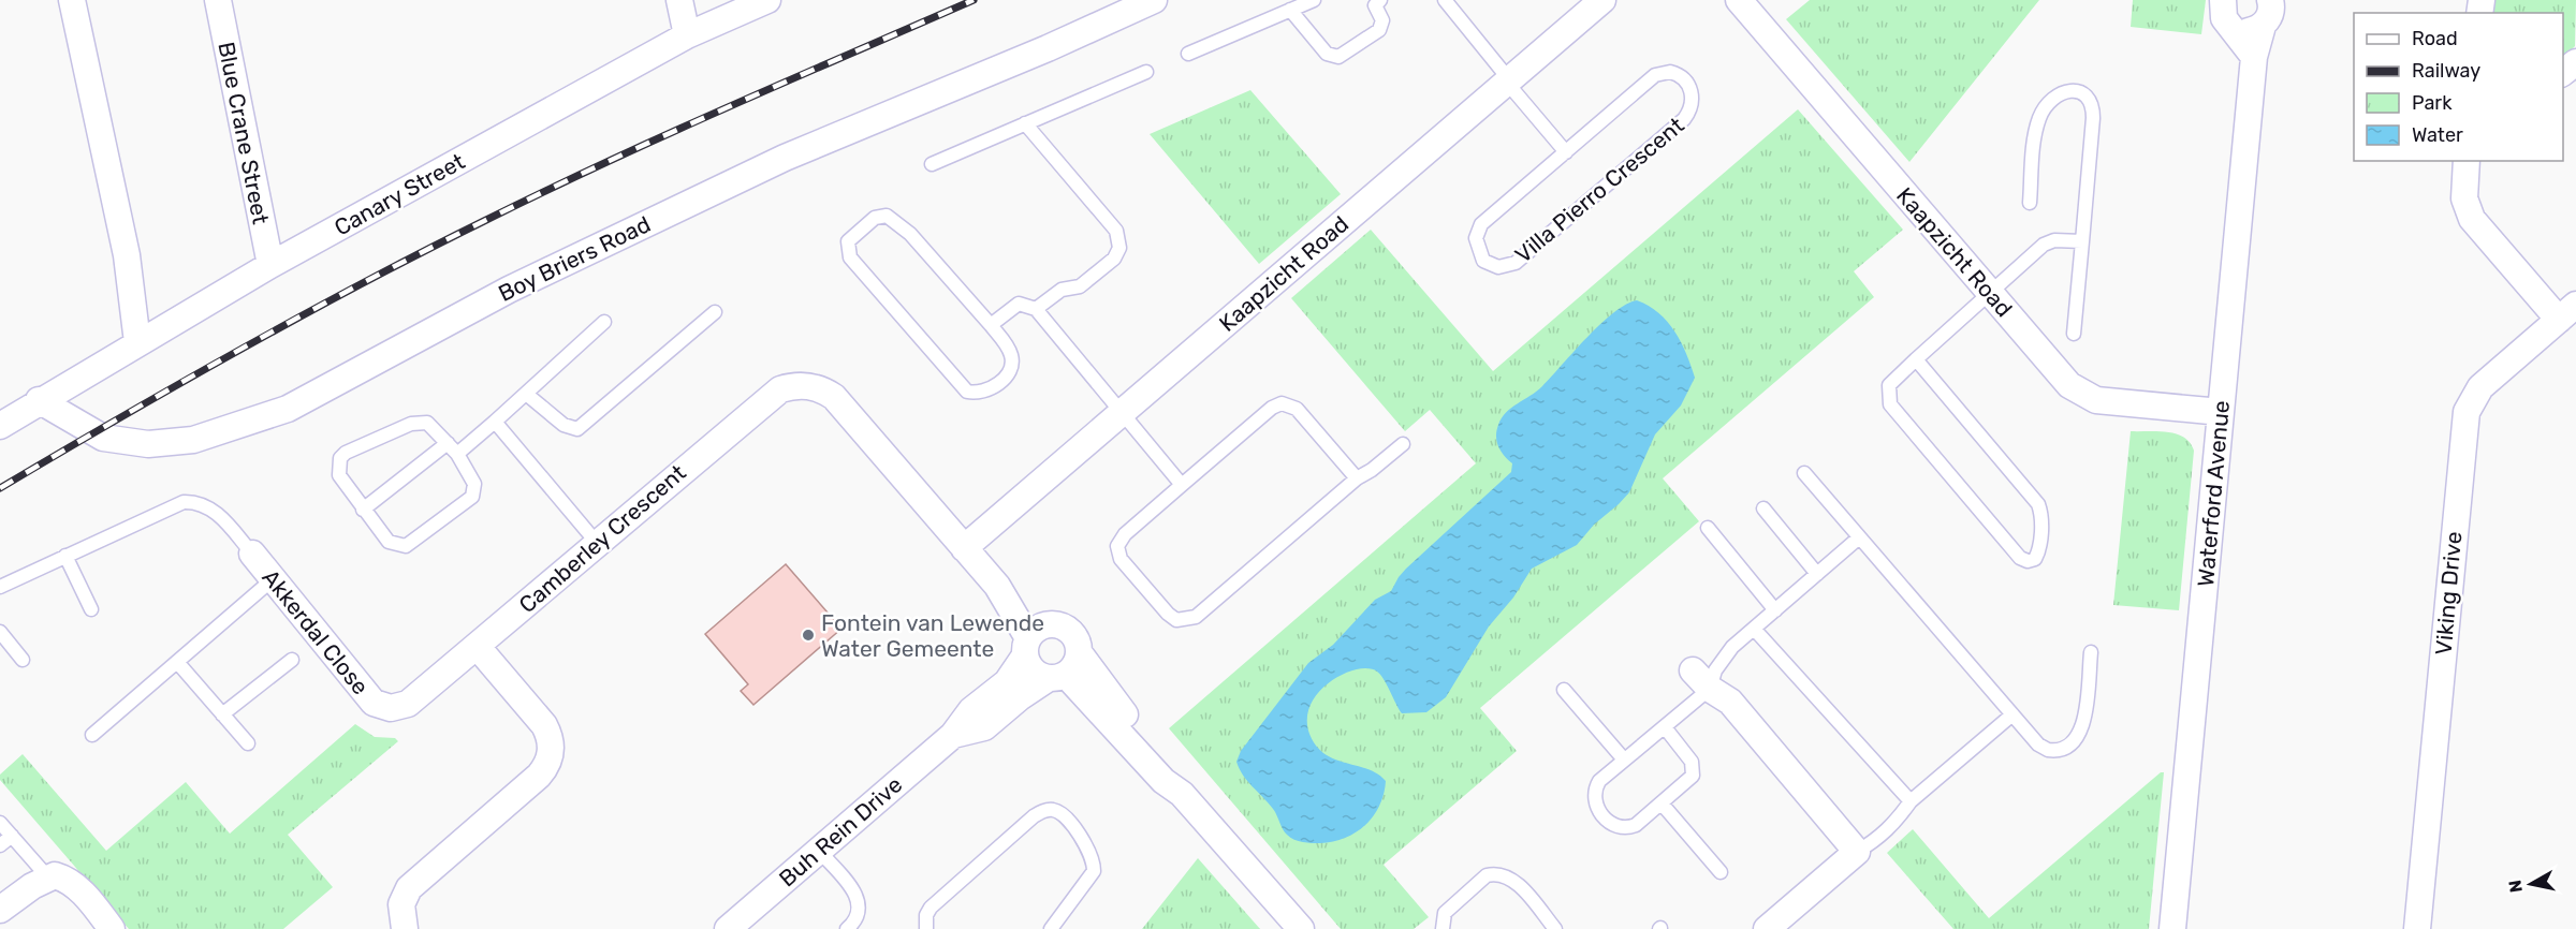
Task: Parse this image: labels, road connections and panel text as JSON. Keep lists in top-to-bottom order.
{
  "streets": {
    "street": [
      "Blue Crane Street",
      "Canary Street",
      "Kaapzicht Road",
      "Boy Briers Road",
      "Waterford Avenue",
      "Camberley Crescent",
      "Viking Drive",
      "Akkerdal Close",
      "Buh Rein Drive"
    ],
    "lane": ["Villa Pierro Crescent"]
  },
  "crossings": [
    ["Blue Crane Street", "Canary Street"],
    ["Canary Street", "Boy Briers Road"],
    ["Kaapzicht Road", "Waterford Avenue"],
    ["Kaapzicht Road", "Camberley Crescent"],
    ["Camberley Crescent", "Akkerdal Close"],
    ["Camberley Crescent", "Buh Rein Drive"]
  ],
  "places": ["Fontein van Lewende Water Gemeente"],
  "legend": [
    "Road",
    "Railway",
    "Park",
    "Water"
  ],
  "north": "left"
}
